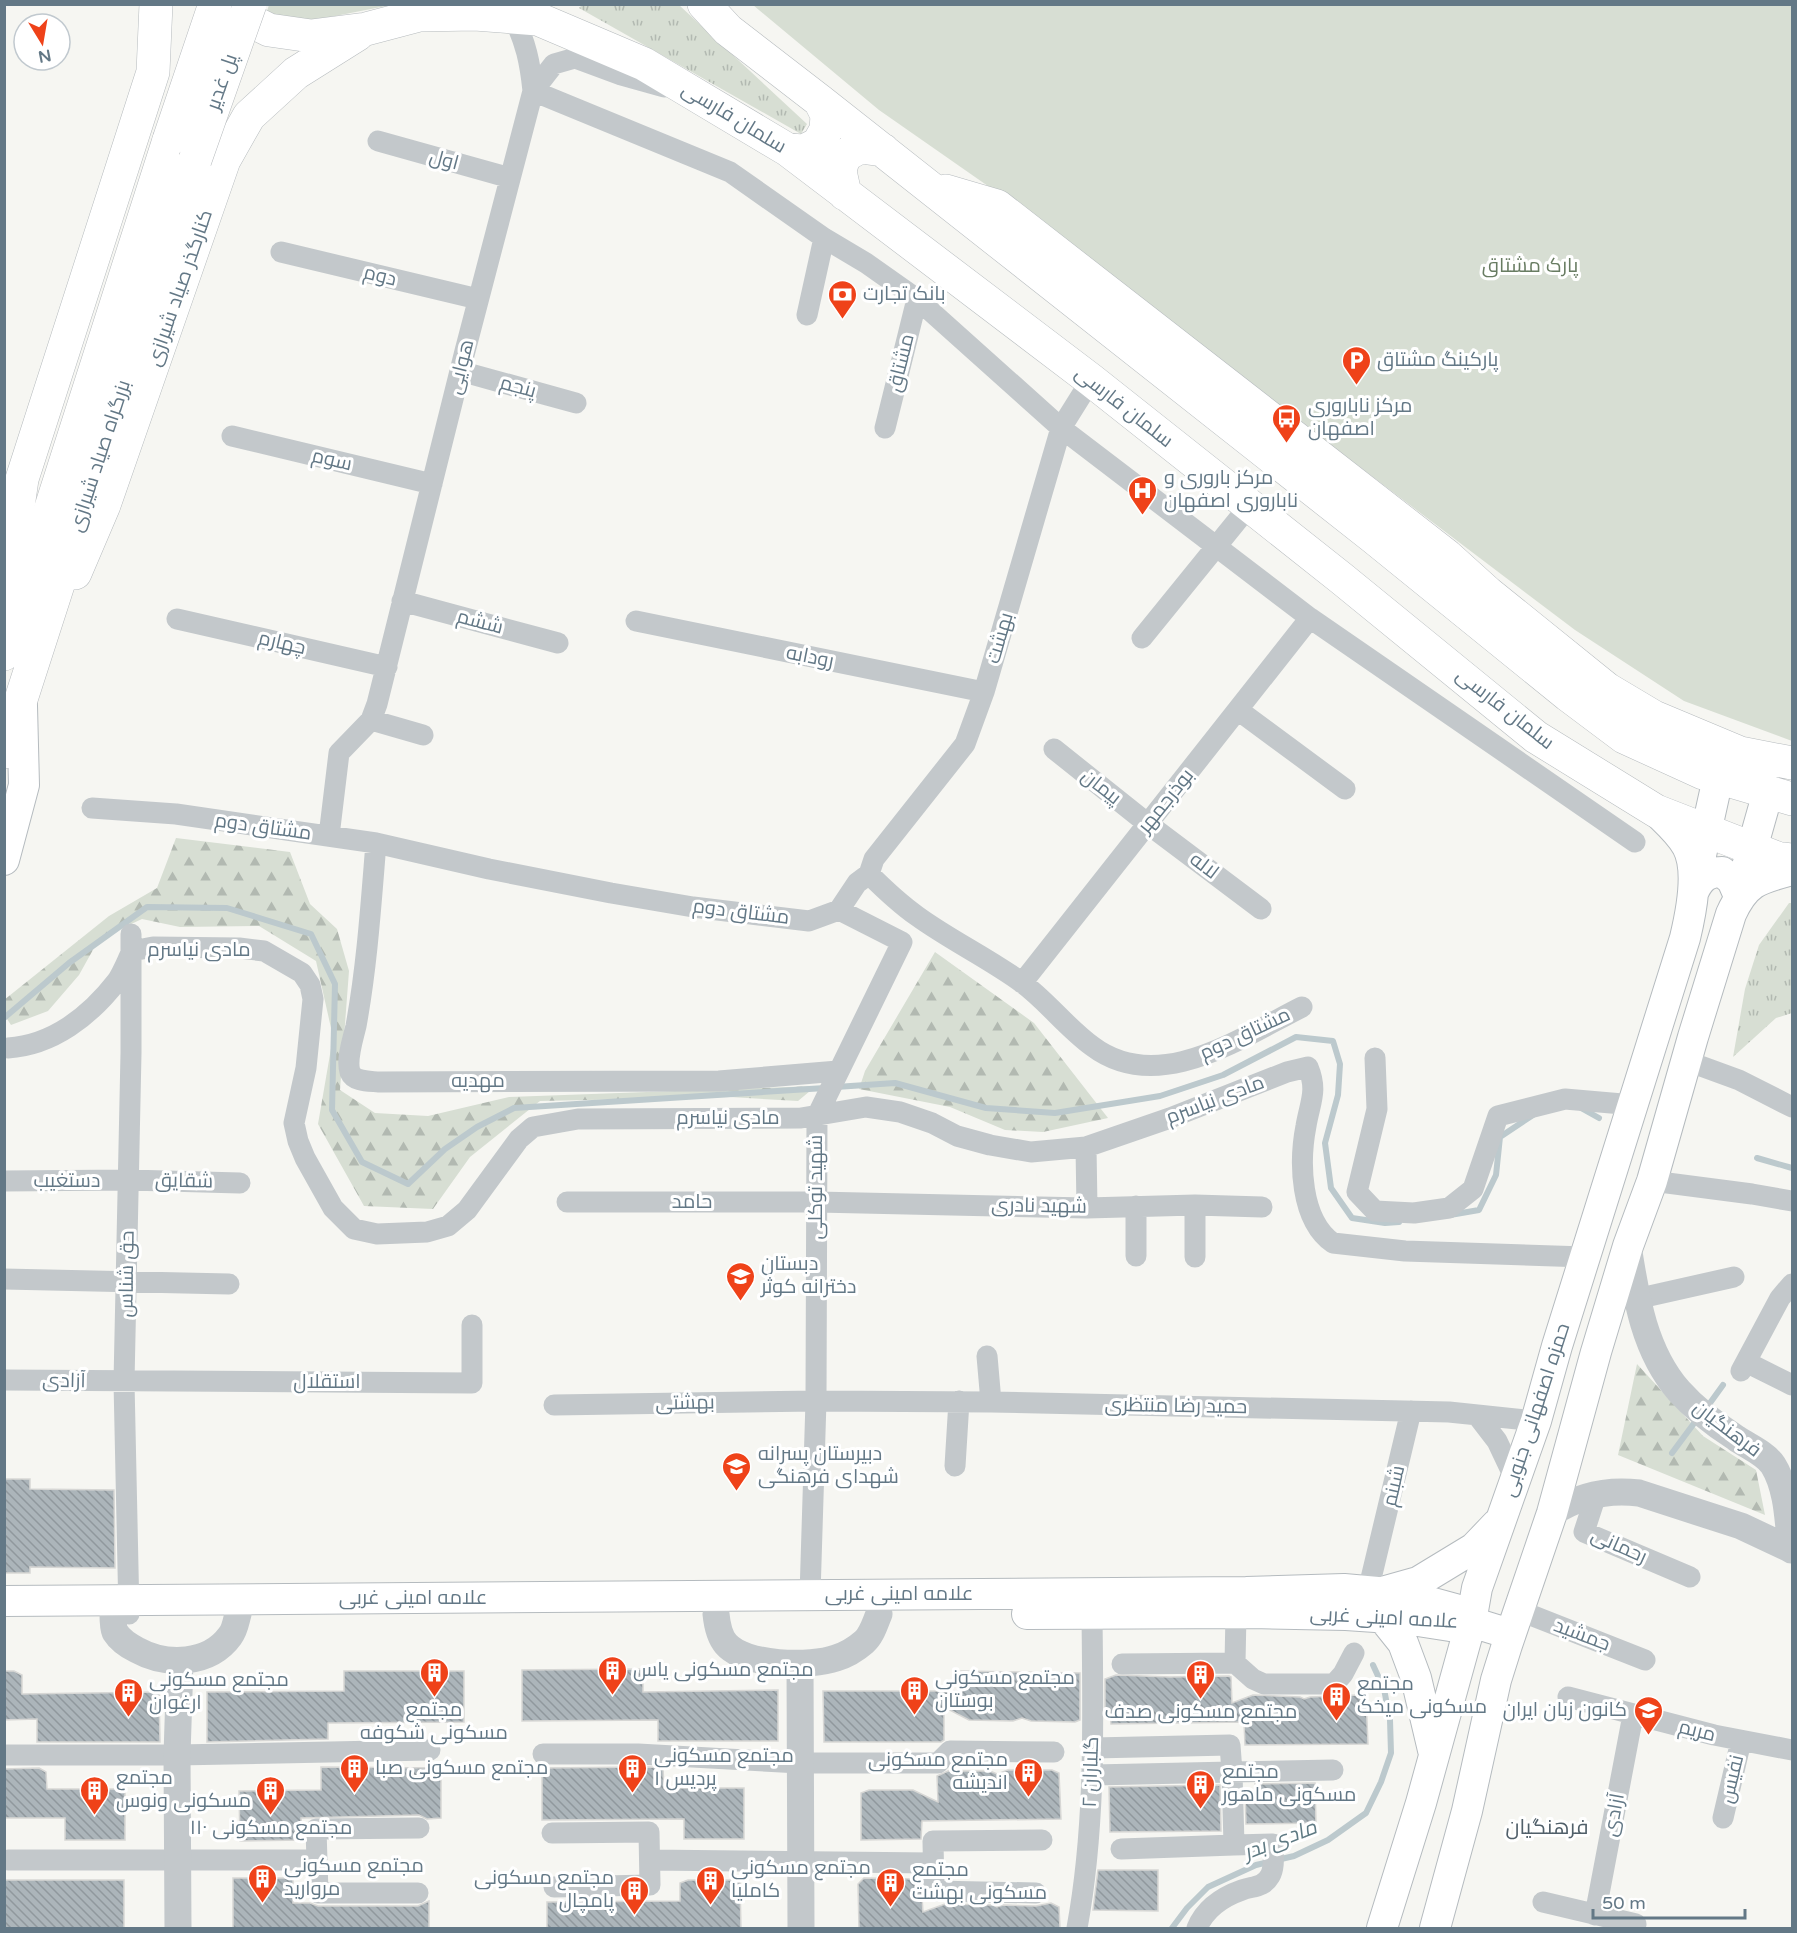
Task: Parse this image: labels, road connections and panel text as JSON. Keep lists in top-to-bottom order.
{
  "streets": {
    "main road": [
      "پل غدیر",
      "سلمان فارسی",
      "کنارگذر صیاد شیرازی",
      "بزرگراه صیاد شیرازی",
      "حمزه اصفهانی جنوبی",
      "علامه امینی غربی"
    ],
    "street": [
      "اول",
      "دوم",
      "مشتاق",
      "هوایی",
      "پنجم",
      "سوم",
      "ششم",
      "بهشت",
      "چهارم",
      "رودابه",
      "پیمان",
      "بوذرجمهر",
      "مشتاق دوم",
      "لاله",
      "مادی نیاسرم",
      "مهدیه",
      "دستغیب",
      "شقایق",
      "شهید توکلی",
      "حامد",
      "شهید نادری",
      "حق شناس",
      "آزادی",
      "استقلال",
      "بهشتی",
      "حمید رضا منتظری",
      "فرهنگیان",
      "شبنم",
      "رحمانی",
      "جمشید",
      "مریم",
      "گلباران ۲",
      "نفیس"
    ]
  },
  "crossings": [
    ["پل غدیر", "بزرگراه صیاد شیرازی"],
    ["سلمان فارسی", "کنارگذر صیاد شیرازی"],
    ["سلمان فارسی", "مشتاق"],
    ["سلمان فارسی", "هوایی"],
    ["سلمان فارسی", "بهشت"],
    ["سلمان فارسی", "بوذرجمهر"],
    ["سلمان فارسی", "حمزه اصفهانی جنوبی"],
    ["اول", "هوایی"],
    ["دوم", "هوایی"],
    ["کنارگذر صیاد شیرازی", "بزرگراه صیاد شیرازی"],
    ["هوایی", "پنجم"],
    ["هوایی", "سوم"],
    ["هوایی", "ششم"],
    ["هوایی", "چهارم"],
    ["هوایی", "مشتاق دوم"],
    ["بهشت", "رودابه"],
    ["بهشت", "مشتاق دوم"],
    ["پیمان", "بوذرجمهر"],
    ["پیمان", "لاله"],
    ["بوذرجمهر", "مشتاق دوم"],
    ["بوذرجمهر", "لاله"],
    ["مشتاق دوم", "مهدیه"],
    ["مشتاق دوم", "شهید توکلی"],
    ["مادی نیاسرم", "شهید توکلی"],
    ["مادی نیاسرم", "حق شناس"],
    ["مادی نیاسرم", "حمزه اصفهانی جنوبی"],
    ["مهدیه", "شهید توکلی"],
    ["دستغیب", "شقایق"],
    ["دستغیب", "حق شناس"],
    ["شقایق", "حق شناس"],
    ["شهید توکلی", "حامد"],
    ["شهید توکلی", "شهید نادری"],
    ["شهید توکلی", "بهشتی"],
    ["شهید توکلی", "حمید رضا منتظری"],
    ["شهید توکلی", "علامه امینی غربی"],
    ["حامد", "شهید نادری"],
    ["حق شناس", "آزادی"],
    ["حق شناس", "استقلال"],
    ["حق شناس", "علامه امینی غربی"],
    ["آزادی", "استقلال"],
    ["آزادی", "مریم"],
    ["بهشتی", "حمید رضا منتظری"],
    ["حمید رضا منتظری", "حمزه اصفهانی جنوبی"],
    ["حمید رضا منتظری", "شبنم"],
    ["حمزه اصفهانی جنوبی", "فرهنگیان"],
    ["حمزه اصفهانی جنوبی", "علامه امینی غربی"],
    ["حمزه اصفهانی جنوبی", "جمشید"],
    ["فرهنگیان", "رحمانی"],
    ["شبنم", "علامه امینی غربی"],
    ["علامه امینی غربی", "گلباران ۲"],
    ["مریم", "نفیس"]
  ],
  "districts": ["فرهنگیان"],
  "water": ["مادی بدر"],
  "parks": ["پارک مشتاق"],
  "places": {
    "bank": ["بانک تجارت"],
    "parking": ["پارکینگ مشتاق"],
    "bus stop": ["مرکز ناباروری اصفهان"],
    "hospital": ["مرکز باروری و ناباروری اصفهان"],
    "school or university": ["دبستان دخترانه کوثر", "دبیرستان پسرانه شهدای فرهنگی", "کانون زبان ایران"],
    "building": [
      "مجتمع مسکونی یاس",
      "مجتمع مسکونی شکوفه",
      "مجتمع مسکونی صدف",
      "مجتمع مسکونی بوستان",
      "مجتمع مسکونی ارغوان",
      "مجتمع مسکونی میخک",
      "مجتمع مسکونی صبا",
      "مجتمع مسکونی پردیس ۱",
      "مجتمع مسکونی اندیشه",
      "مجتمع مسکونی ماهور",
      "مجتمع مسکونی ونوس",
      "مجتمع مسکونی ۱۱۰",
      "مجتمع مسکونی مروارید",
      "مجتمع مسکونی کاملیا",
      "مجتمع مسکونی بهشت",
      "مجتمع مسکونی پامچال"
    ]
  },
  "scale_bar": "50 m",
  "north": "bottom"
}
